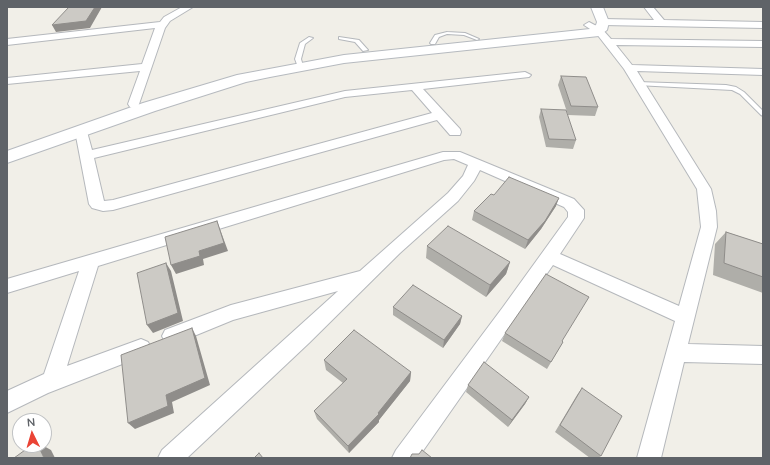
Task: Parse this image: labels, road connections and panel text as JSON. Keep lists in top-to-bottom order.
{
  "north": "top"
}
